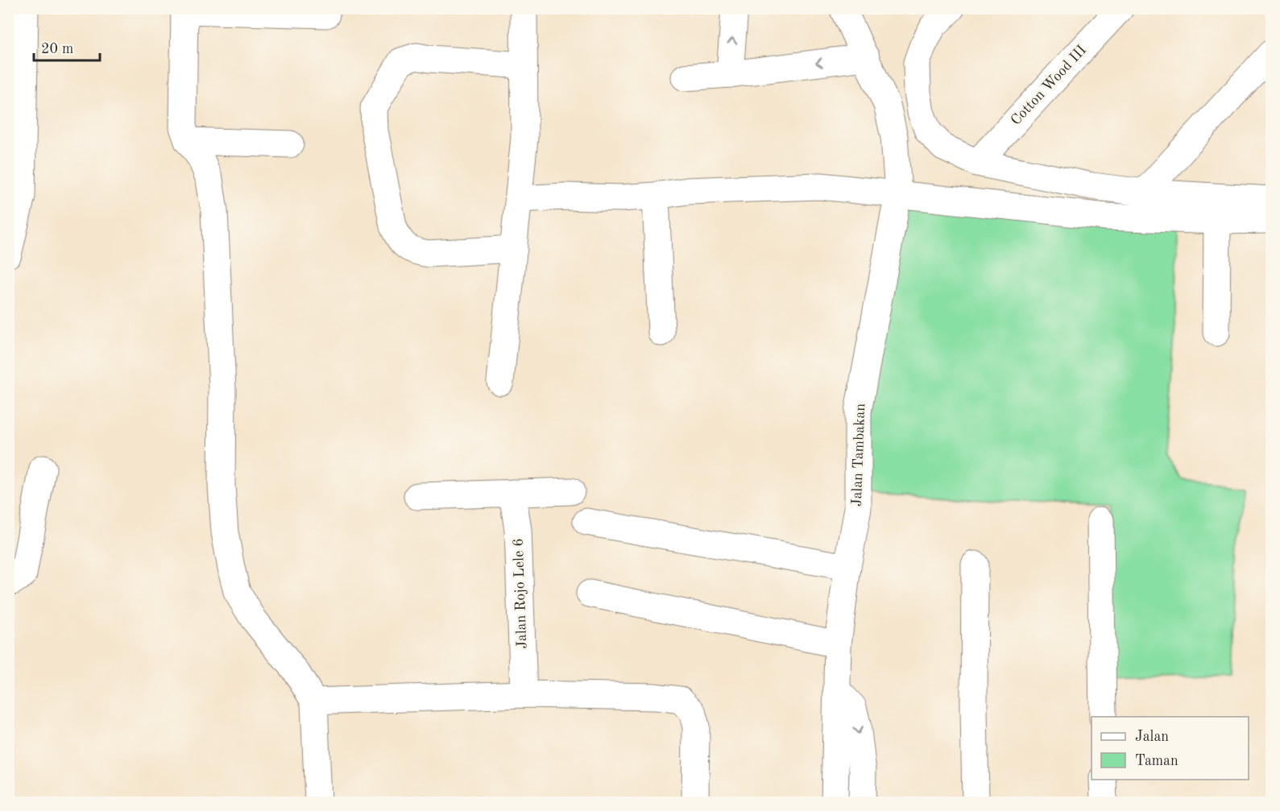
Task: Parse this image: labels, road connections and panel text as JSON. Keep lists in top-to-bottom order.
{
  "streets": {
    "street": ["Cotton Wood III", "Jalan Tambakan", "Jalan Rojo Lele 6"]
  },
  "legend": ["Jalan", "Taman"],
  "scale_bar": "20 m"
}
